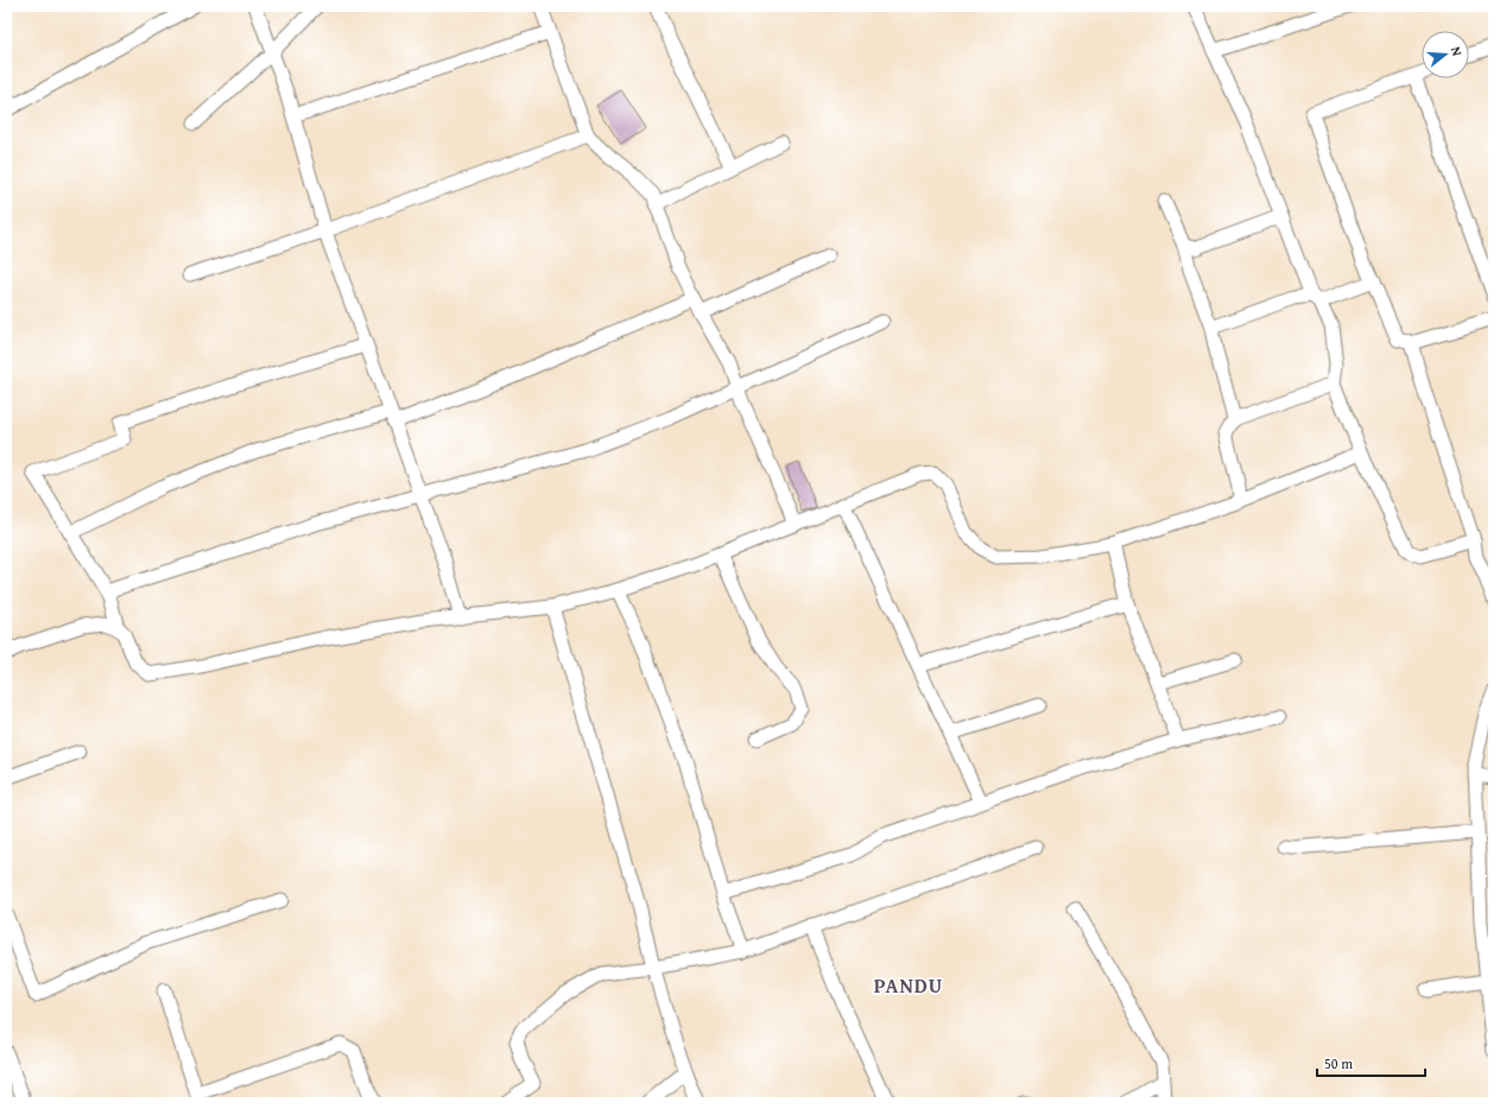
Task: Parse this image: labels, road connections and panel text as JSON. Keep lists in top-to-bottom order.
{
  "districts": ["PANDU"],
  "scale_bar": "50 m",
  "north": "right"
}
